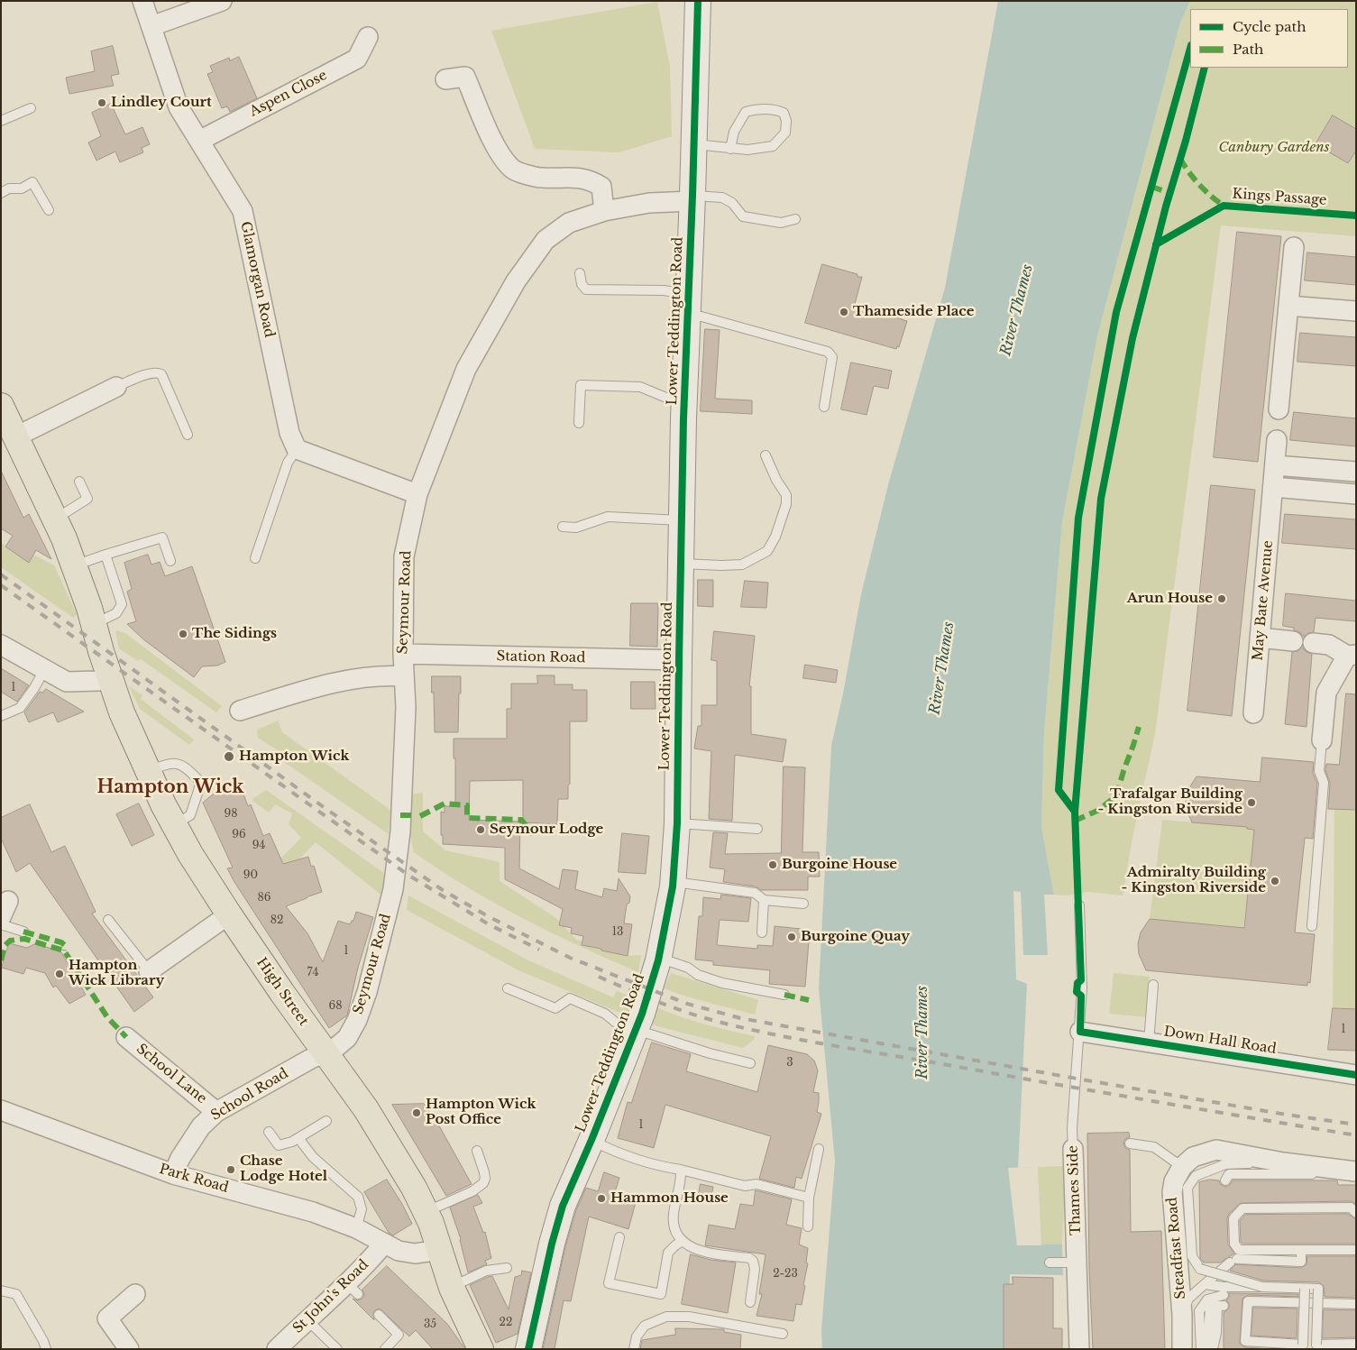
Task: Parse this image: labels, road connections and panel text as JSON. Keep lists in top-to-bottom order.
{
  "streets": {
    "main road": ["High Street"],
    "street": [
      "Aspen Close",
      "Glamorgan Road",
      "Lower Teddington Road",
      "May Bate Avenue",
      "Seymour Road",
      "Station Road",
      "Down Hall Road",
      "School Lane",
      "School Road",
      "Park Road",
      "Thames Side",
      "Steadfast Road",
      "St John's Road"
    ],
    "cycle path": ["Kings Passage"]
  },
  "crossings": [
    ["Aspen Close", "Glamorgan Road"],
    ["Lower Teddington Road", "Seymour Road"],
    ["Lower Teddington Road", "Station Road"],
    ["Seymour Road", "Station Road"],
    ["Seymour Road", "High Street"],
    ["Seymour Road", "School Road"],
    ["High Street", "School Road"],
    ["High Street", "Park Road"],
    ["Down Hall Road", "Thames Side"],
    ["School Lane", "School Road"],
    ["School Road", "Park Road"],
    ["Park Road", "St John's Road"]
  ],
  "districts": ["Hampton Wick"],
  "water": ["River Thames"],
  "parks": ["Canbury Gardens"],
  "places": [
    "Lindley Court",
    "Thameside Place",
    "Arun House",
    "The Sidings",
    "Hampton Wick",
    "Trafalgar Building - Kingston Riverside",
    "Seymour Lodge",
    "Burgoine House",
    "Admiralty Building - Kingston Riverside",
    "Burgoine Quay",
    "Hampton Wick Library",
    "Hampton Wick Post Office",
    "Chase Lodge Hotel",
    "Hammon House"
  ],
  "house_numbers": [
    "1",
    "98",
    "96",
    "94",
    "90",
    "86",
    "82",
    "13",
    "1",
    "74",
    "68",
    "1",
    "3",
    "1",
    "2-23",
    "22",
    "35"
  ],
  "legend": ["Cycle path", "Path"]
}
